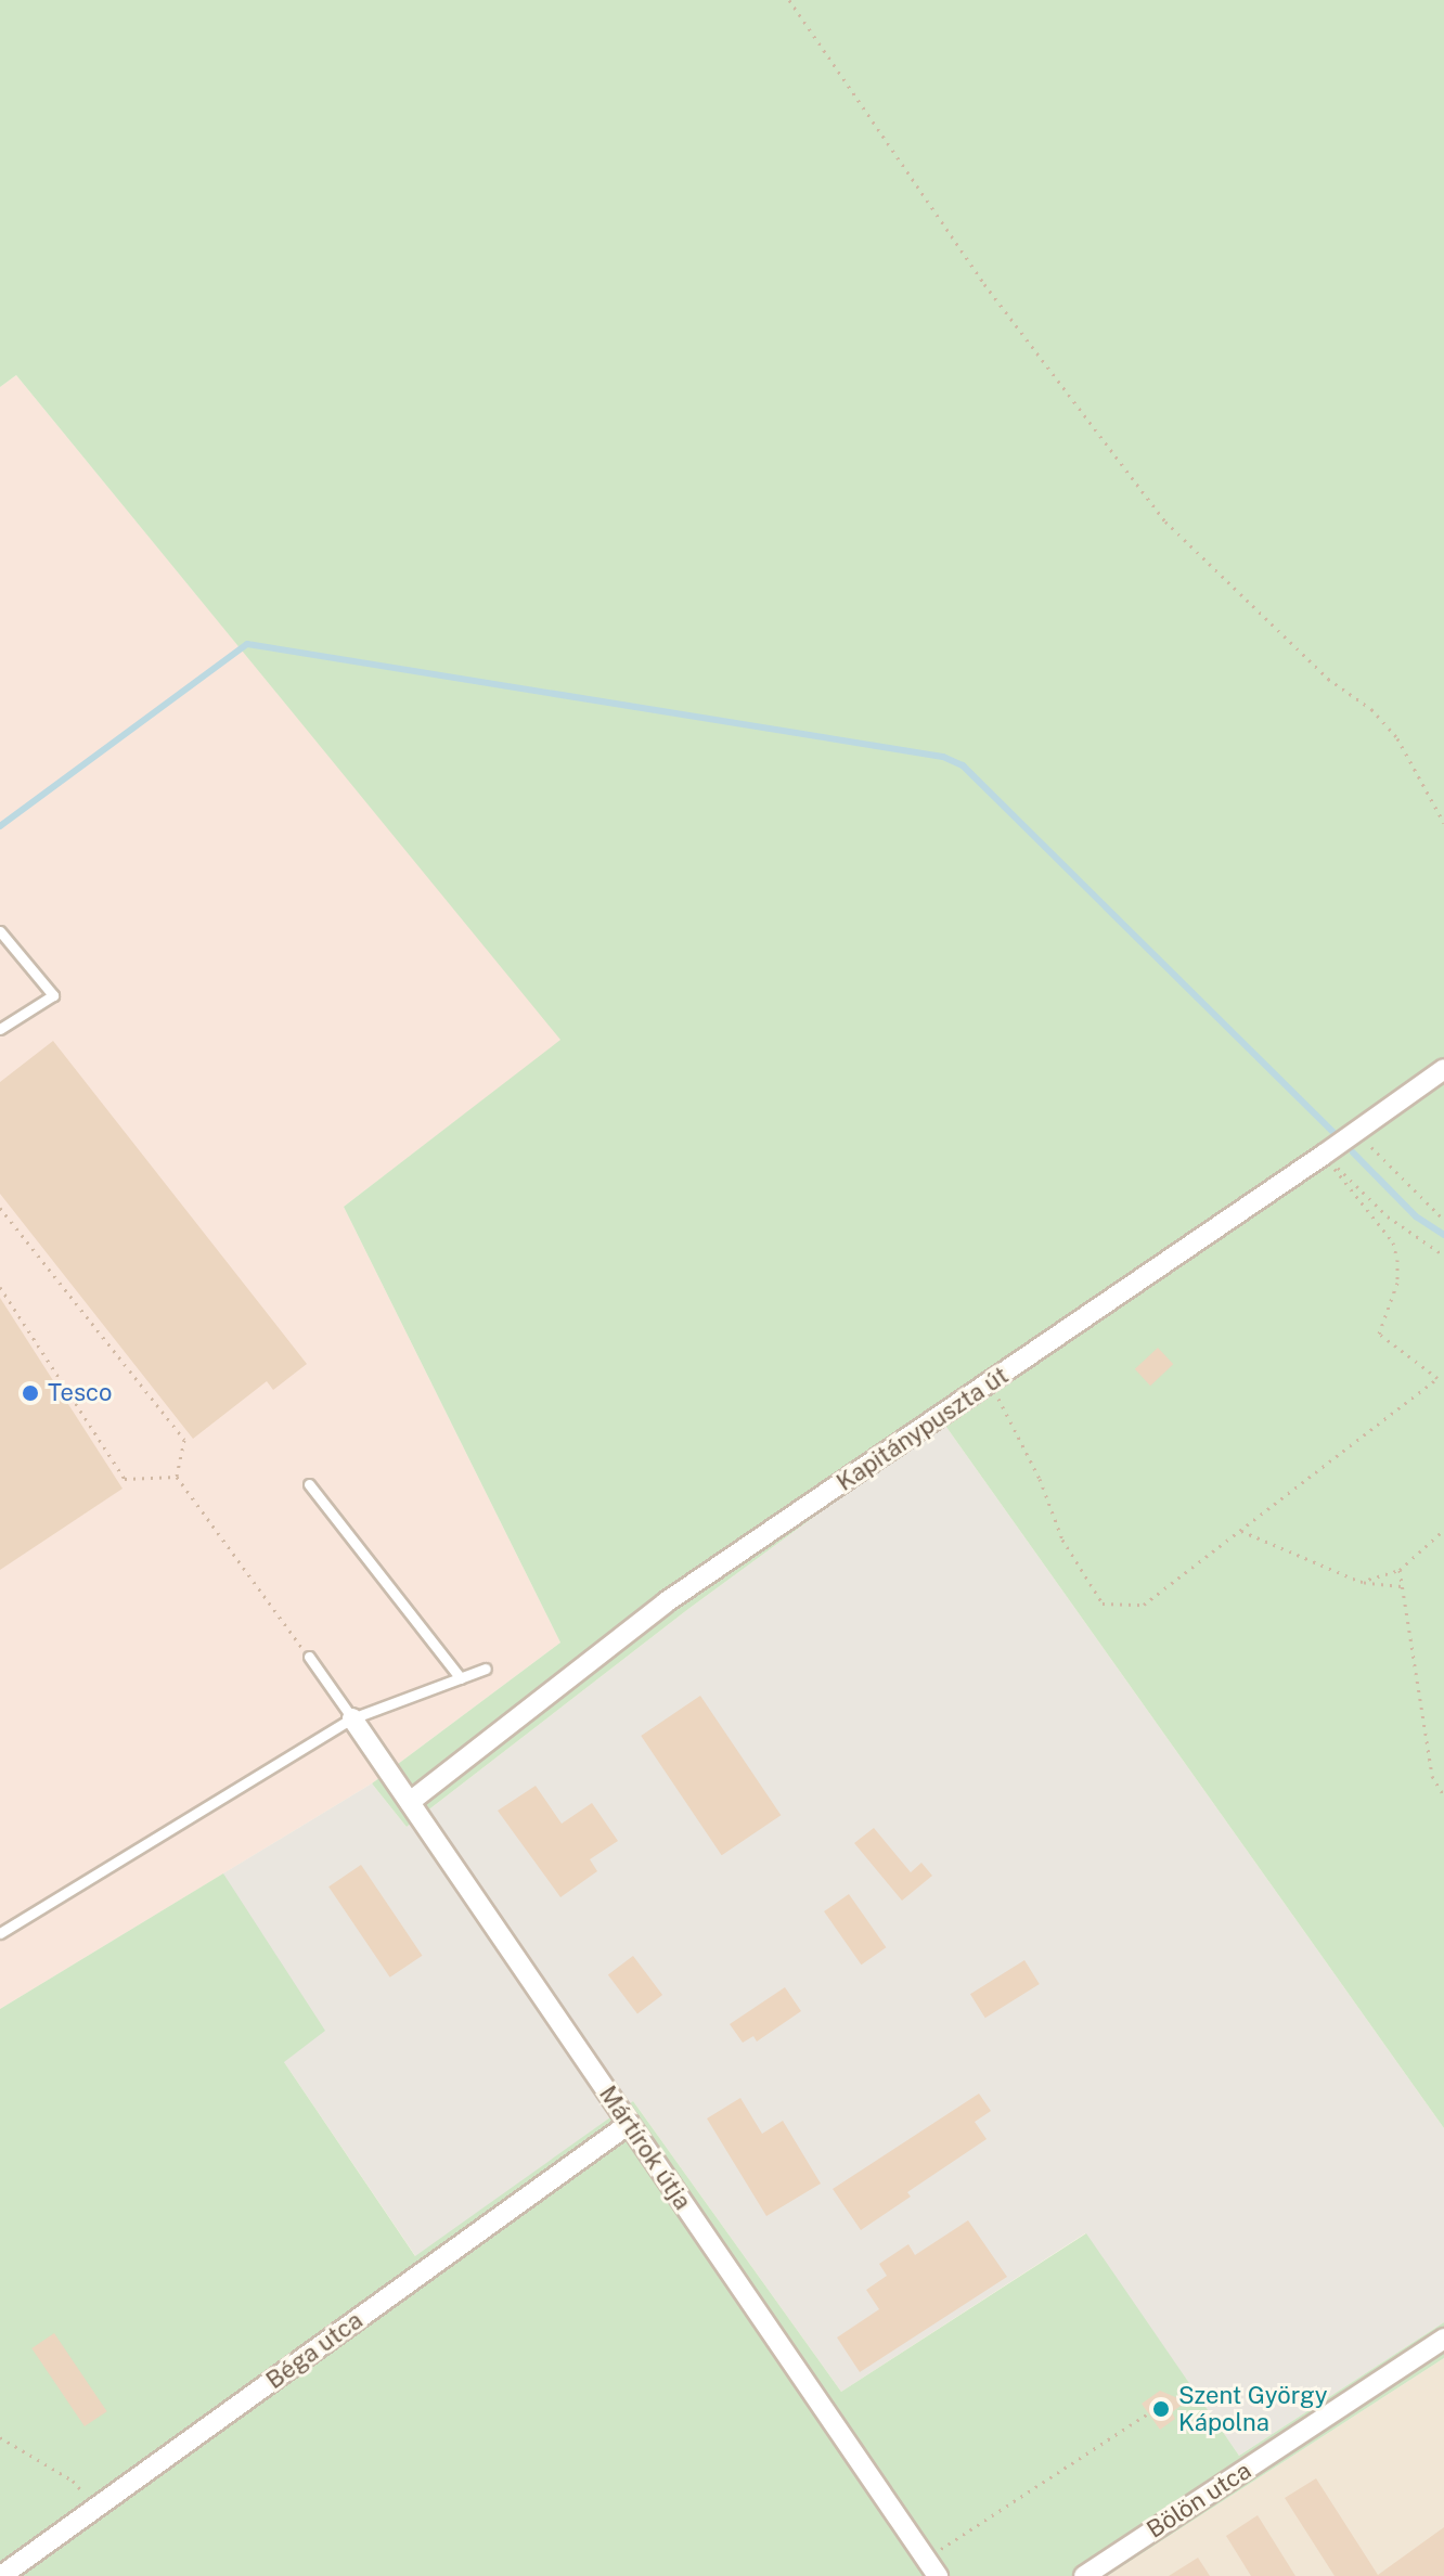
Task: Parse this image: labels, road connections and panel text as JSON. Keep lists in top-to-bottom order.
{
  "streets": {
    "street": [
      "Kapitánypuszta út",
      "Mártírok útja",
      "Béga utca",
      "Bölön utca"
    ]
  },
  "crossings": [
    ["Kapitánypuszta út", "Mártírok útja"],
    ["Mártírok útja", "Béga utca"]
  ],
  "places": ["Tesco", "Szent György Kápolna"]
}
